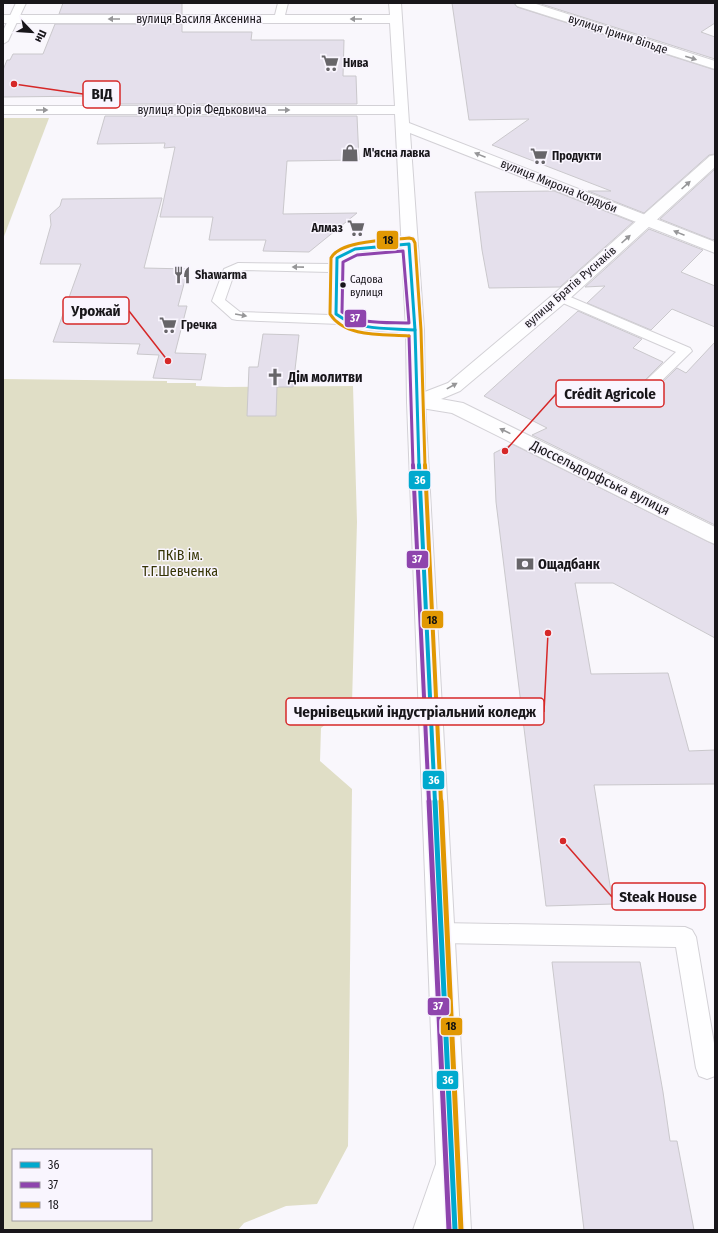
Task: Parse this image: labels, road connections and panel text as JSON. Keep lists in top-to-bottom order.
{
  "streets": {
    "street": [
      "вулиця Василя Аксенина",
      "вулиця Ірини Вільде",
      "вулиця Юрія Федьковича",
      "вулиця Мирона Кордуби",
      "вулиця Братів Руснаків",
      "Дюссельдорфська вулиця"
    ]
  },
  "crossings": [
    ["вулиця Мирона Кордуби", "вулиця Братів Руснаків"],
    ["вулиця Братів Руснаків", "Дюссельдорфська вулиця"]
  ],
  "one_way": [
    "вулиця Василя Аксенина",
    "вулиця Ірини Вільде",
    "вулиця Юрія Федьковича",
    "вулиця Мирона Кордуби",
    "вулиця Братів Руснаків",
    "Дюссельдорфська вулиця"
  ],
  "parks": ["ПКіВ ім. Т.Г.Шевченка"],
  "places": {
    "supermarket": [
      "Нива",
      "Продукти",
      "Алмаз",
      "Гречка"
    ],
    "other": [
      "ВІД",
      "Садова вулиця",
      "Урожай",
      "Crédit Agricole",
      "Чернівецький індустріальний коледж",
      "Steak House"
    ],
    "shop": ["М'ясна лавка"],
    "restaurant": ["Shawarma"],
    "church": ["Дім молитви"],
    "bank": ["Ощадбанк"]
  },
  "lines": ["transit line 18", "transit line 36", "transit line 37"],
  "legend": ["36", "37", "18"],
  "north": "bottom right"
}
